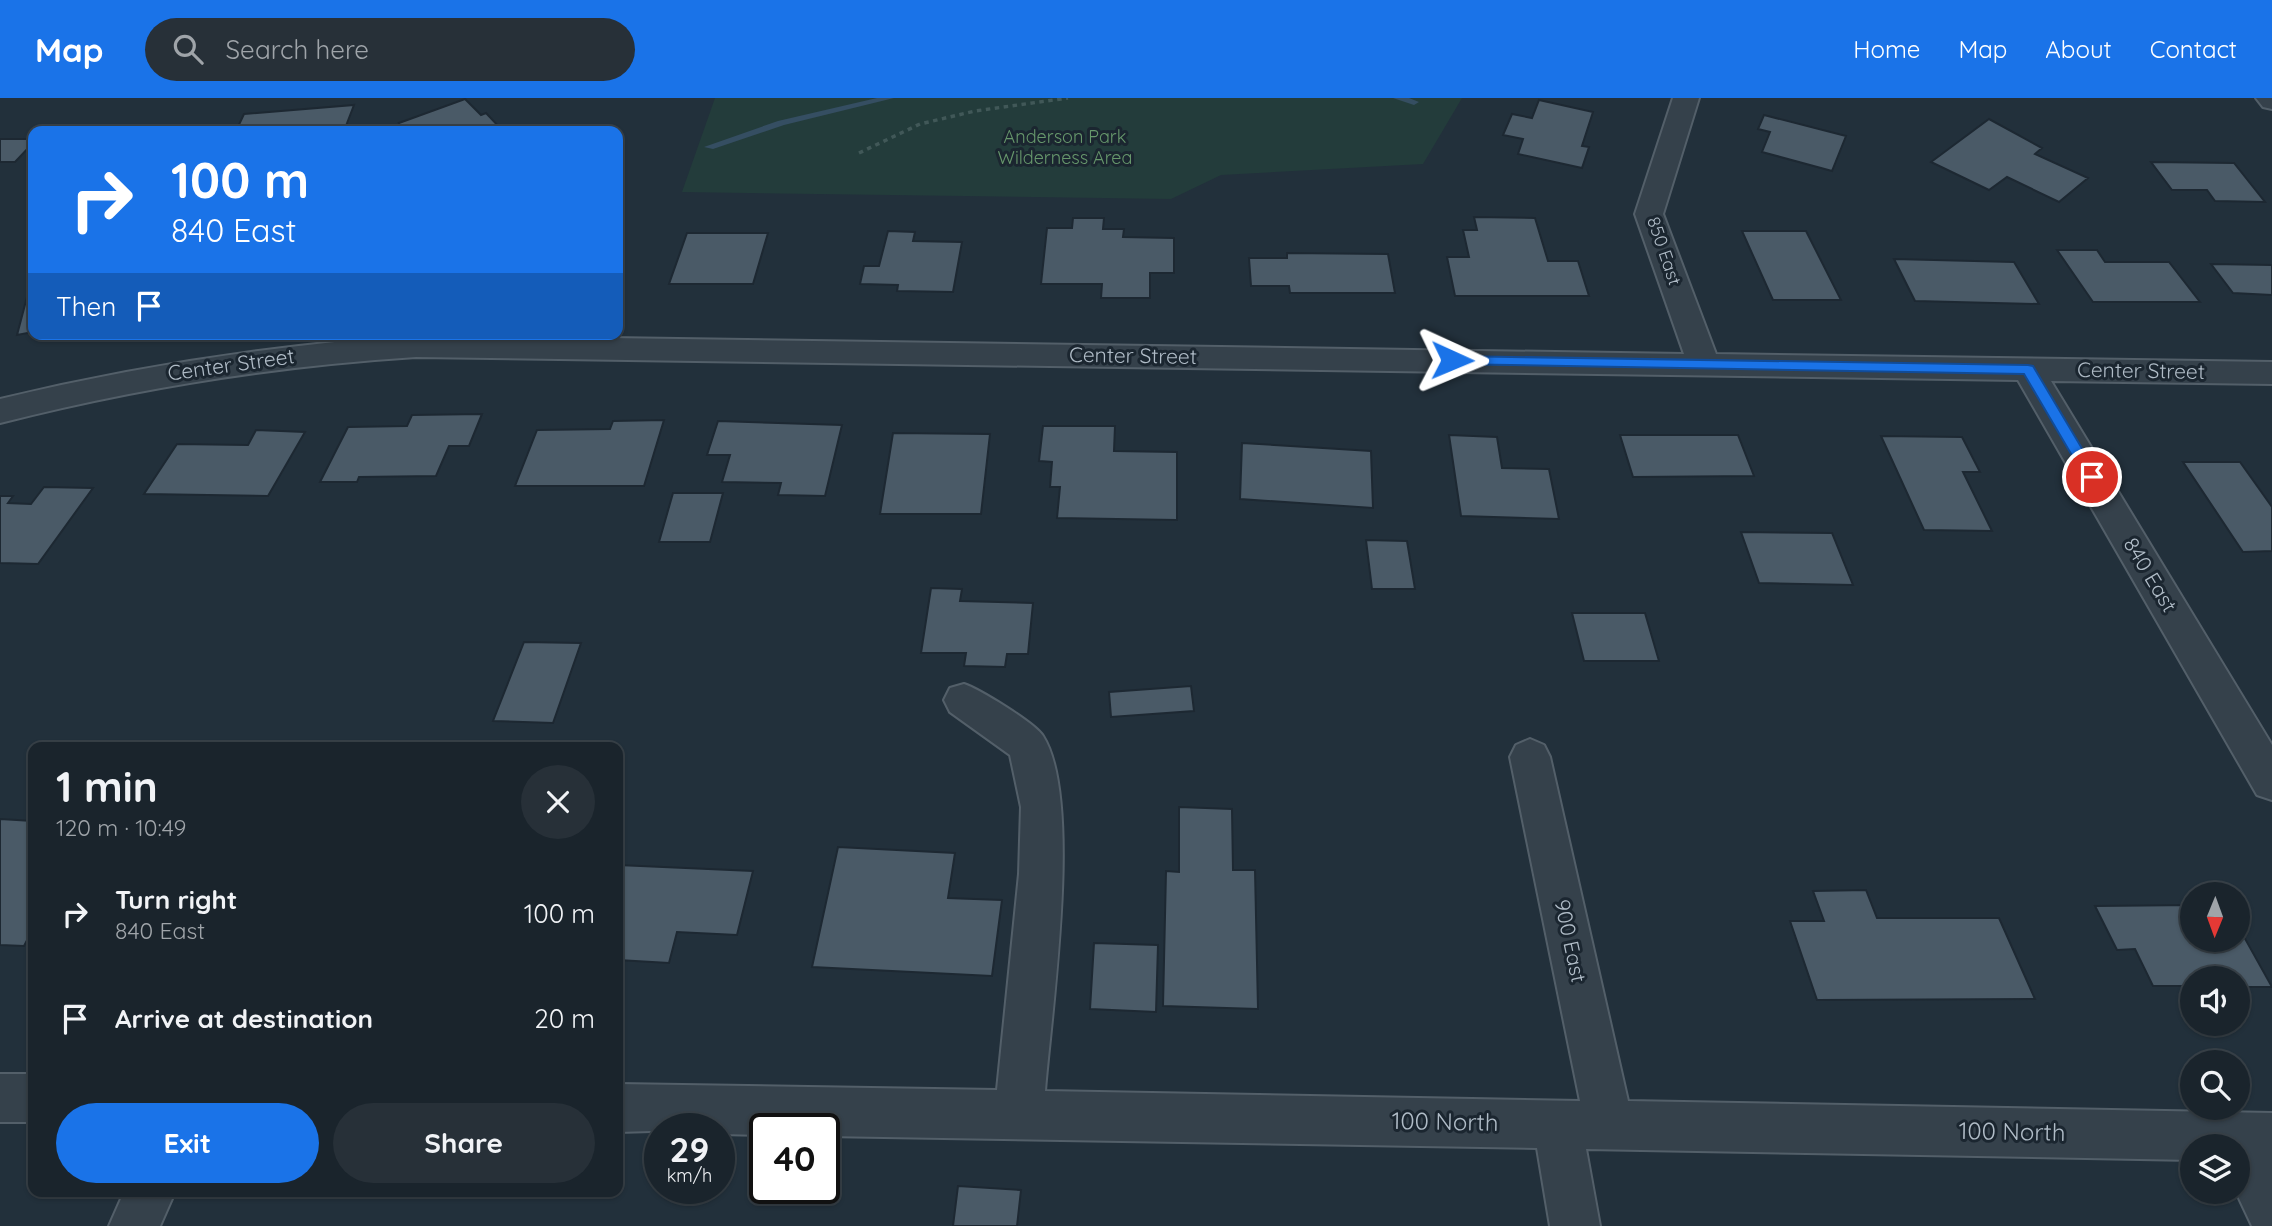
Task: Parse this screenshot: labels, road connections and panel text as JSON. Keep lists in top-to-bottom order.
{
  "streets": {
    "street": [
      "850 East",
      "Center Street",
      "840 East",
      "900 East",
      "100 North"
    ]
  },
  "crossings": [
    ["850 East", "Center Street"],
    ["Center Street", "840 East"],
    ["900 East", "100 North"]
  ],
  "parks": ["Anderson Park Wilderness Area"],
  "north": "bottom",
  "page": {
    "header": "Map",
    "search": "Search here",
    "nav": [
      "Home",
      "Map",
      "About",
      "Contact"
    ],
    "turn": ["100 m", "840 East"],
    "then": "Then",
    "heading": ["1 min", "120 m · 10:49"],
    "list": [
      {
        "name": "Turn right",
        "note": "840 East",
        "value": "100 m"
      },
      {
        "name": "Arrive at destination",
        "value": "20 m"
      }
    ],
    "buttons": ["Exit", "Share"],
    "speed": "29 km/h",
    "limit": "40"
  }
}
